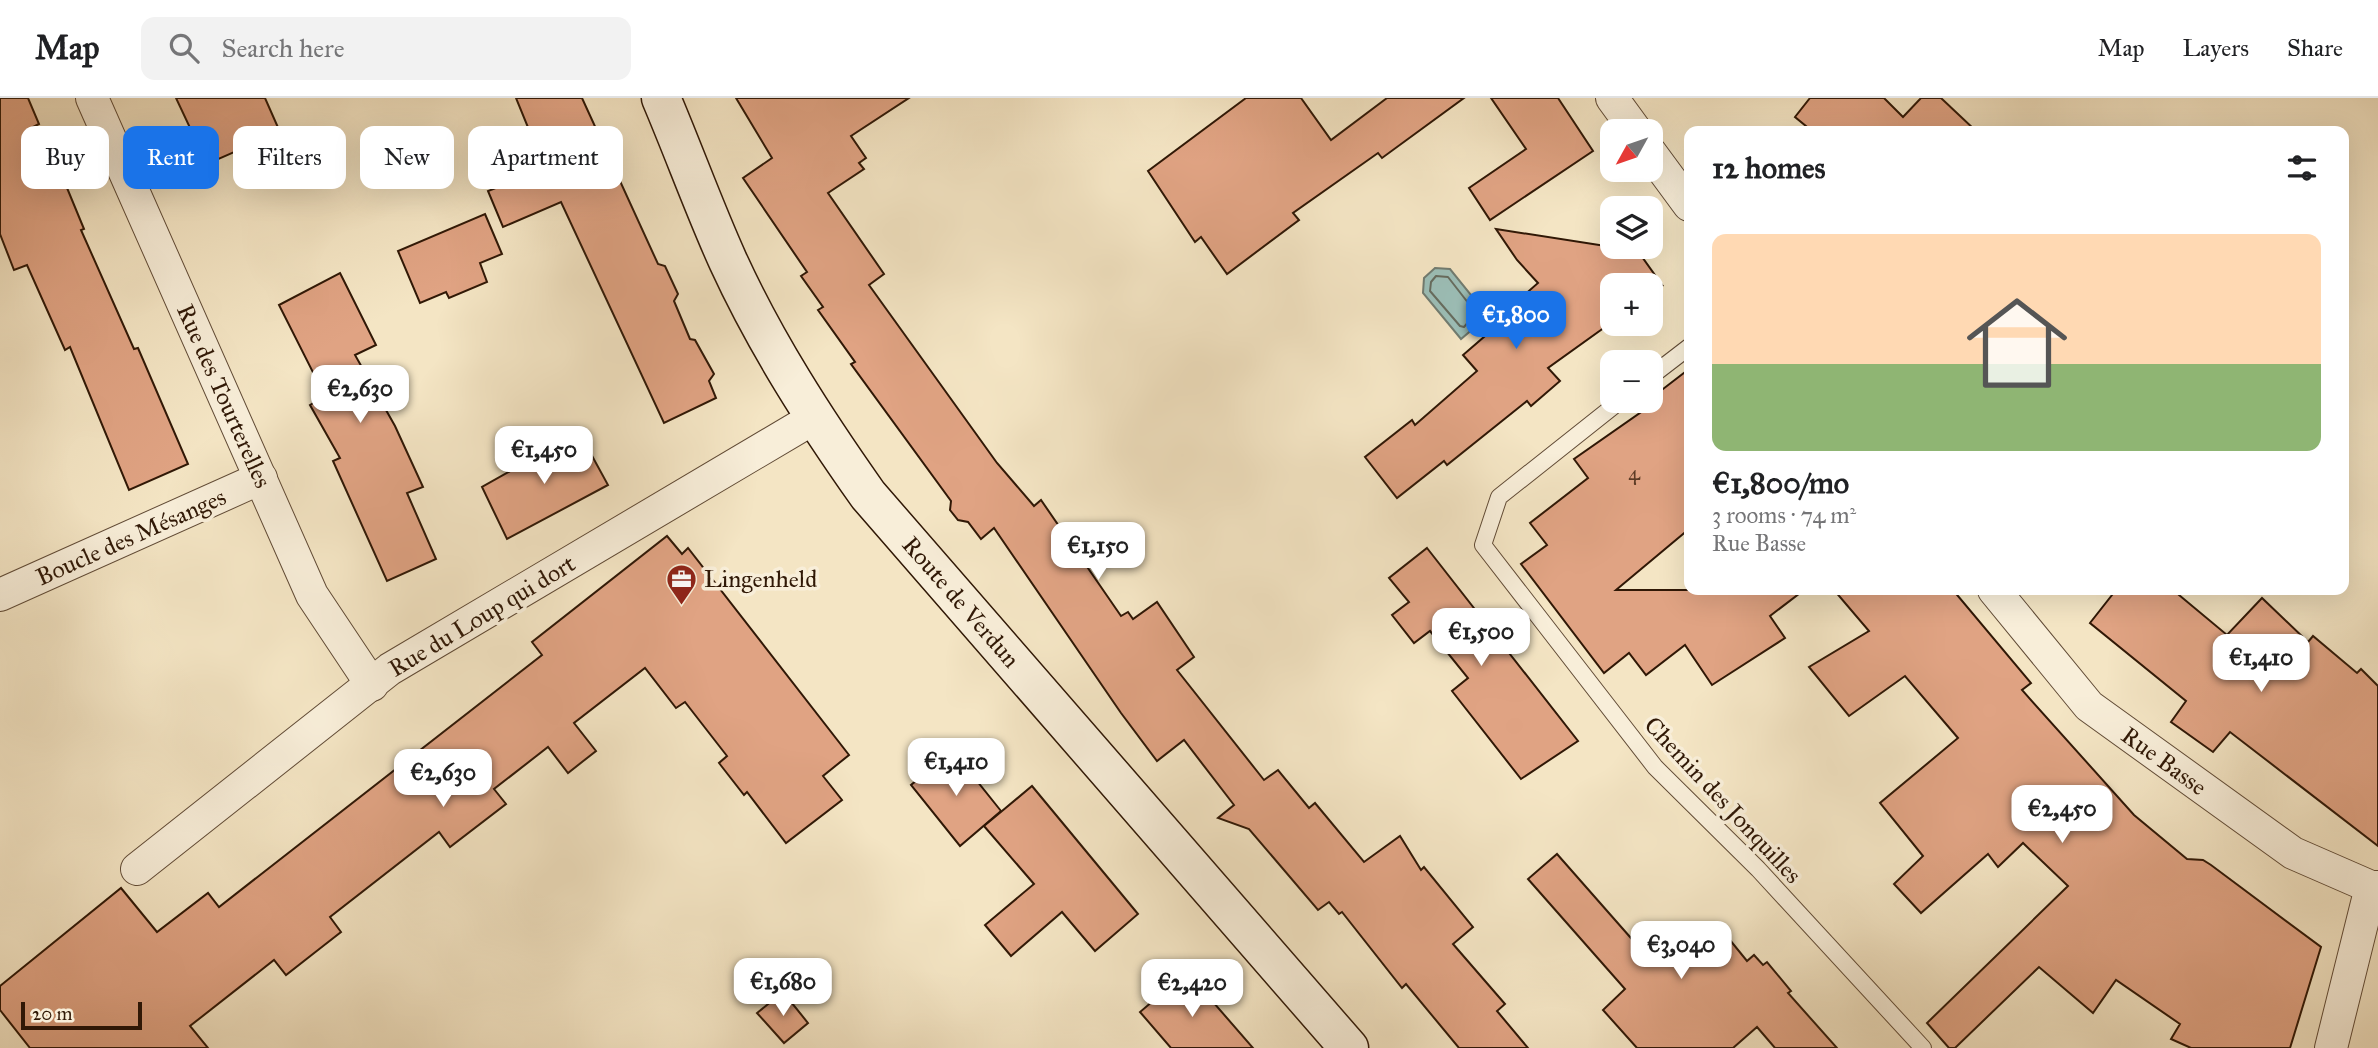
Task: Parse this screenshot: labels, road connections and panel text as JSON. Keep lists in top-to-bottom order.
{
  "streets": {
    "main road": ["Route de Verdun"],
    "street": [
      "Rue des Tourterelles",
      "Boucle des Mésanges",
      "Rue du Loup qui dort",
      "Rue Basse"
    ],
    "lane": ["Chemin des Jonquilles"]
  },
  "crossings": [
    ["Rue des Tourterelles", "Boucle des Mésanges"],
    ["Rue des Tourterelles", "Rue du Loup qui dort"],
    ["Route de Verdun", "Rue du Loup qui dort"]
  ],
  "places": {
    "office": ["Lingenheld"]
  },
  "house_numbers": ["4"],
  "scale_bar": "20 m",
  "north": "bottom left",
  "page": {
    "header": "Map",
    "search": "Search here",
    "nav": ["Map", "Layers", "Share"],
    "map_buttons": ["+", "−"],
    "chip": [
      "Buy",
      "Rent",
      "Filters",
      "New",
      "Apartment"
    ],
    "heading": "12 homes",
    "list": [
      {
        "name": "€1,800/mo",
        "note": "3 rooms · 74 m² · Rue Basse"
      }
    ],
    "price": [
      "€1,800",
      "€2,630",
      "€1,450",
      "€1,150",
      "€1,500",
      "€1,410",
      "€1,410",
      "€2,630",
      "€2,450",
      "€3,040",
      "€1,680",
      "€2,420"
    ],
    "scale": "20 m"
  }
}
